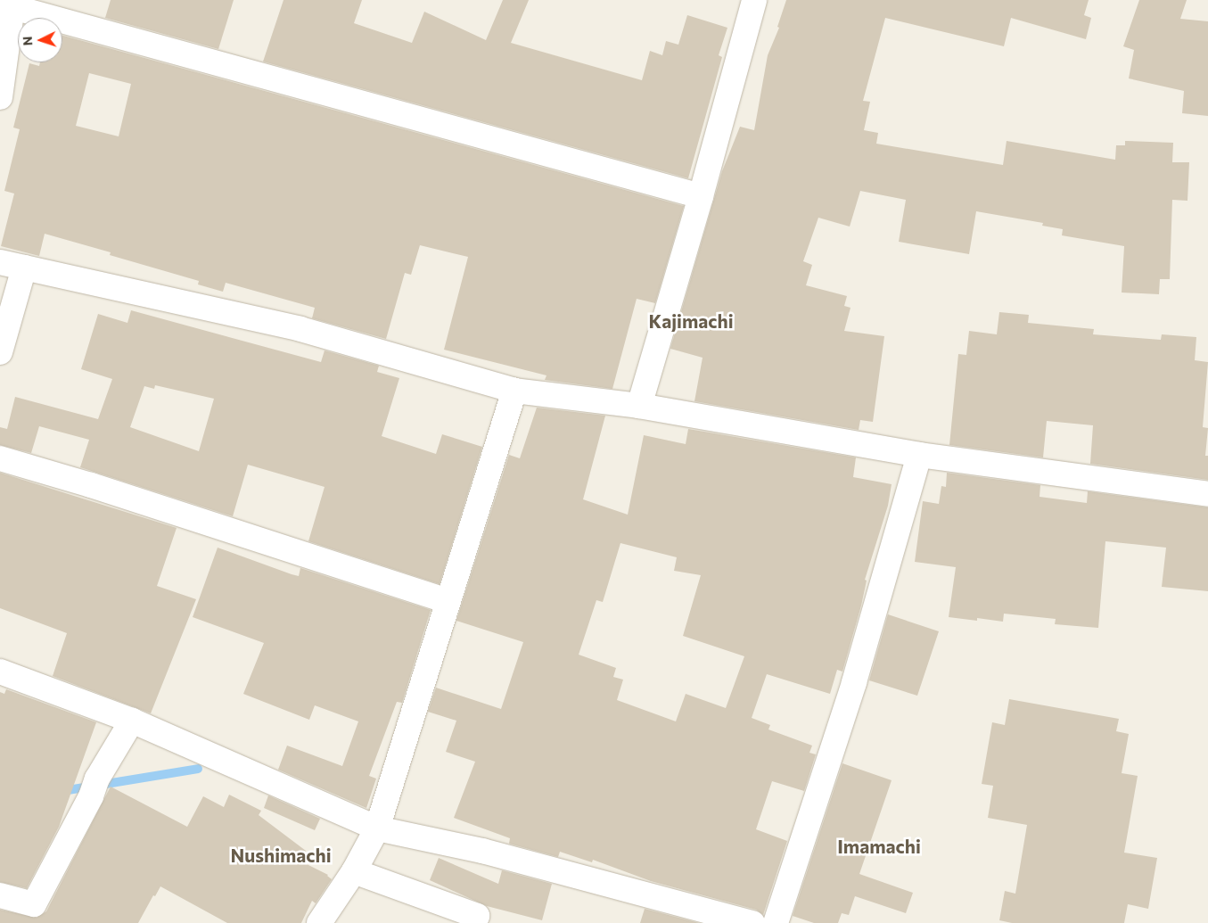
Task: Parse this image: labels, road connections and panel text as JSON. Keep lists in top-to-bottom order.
{
  "districts": ["Kajimachi", "Imamachi", "Nushimachi"],
  "north": "left"
}
